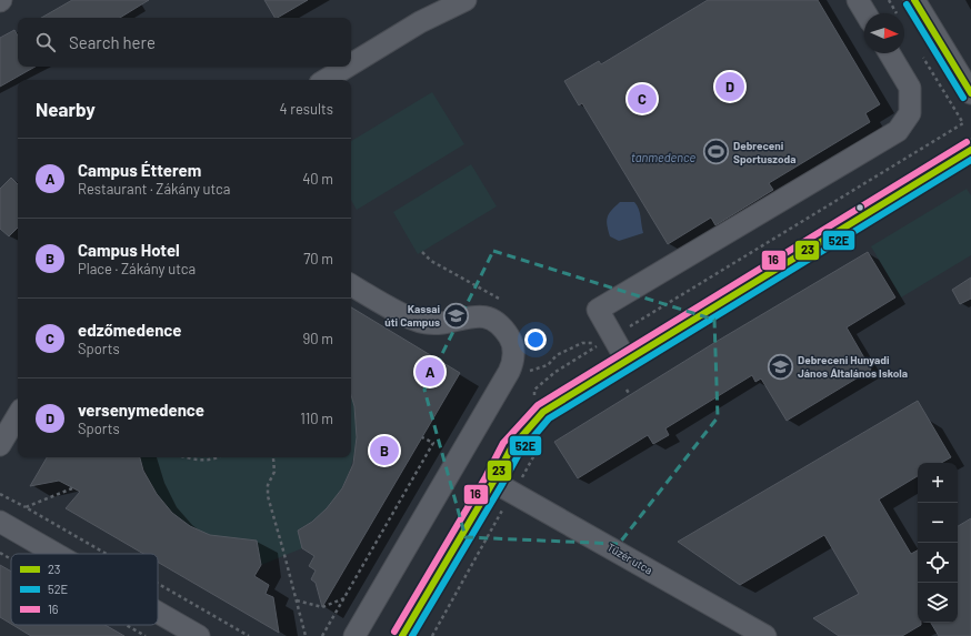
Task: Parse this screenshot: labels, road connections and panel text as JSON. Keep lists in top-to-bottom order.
{
  "streets": {
    "street": ["Tüzér utca"]
  },
  "water": ["tanmedence"],
  "places": {
    "sports": ["Debreceni Sportuszoda"],
    "school or university": ["Kassai úti Campus", "Debreceni Hunyadi János Általános Iskola"]
  },
  "lines": ["transit line 23", "transit line 52E", "transit line 16"],
  "legend": ["23", "52E", "16"],
  "north": "right",
  "page": {
    "search": "Search here",
    "pins": [
      "D",
      "C",
      "A",
      "B"
    ],
    "heading": ["Nearby", "4 results"],
    "list": [
      {
        "mark": "A",
        "name": "Campus Étterem",
        "note": "Restaurant · Zákány utca",
        "value": "40 m"
      },
      {
        "mark": "B",
        "name": "Campus Hotel",
        "note": "Place · Zákány utca",
        "value": "70 m"
      },
      {
        "mark": "C",
        "name": "edzőmedence",
        "note": "Sports",
        "value": "90 m"
      },
      {
        "mark": "D",
        "name": "versenymedence",
        "note": "Sports",
        "value": "110 m"
      }
    ],
    "map_buttons": ["+", "−"]
  }
}
